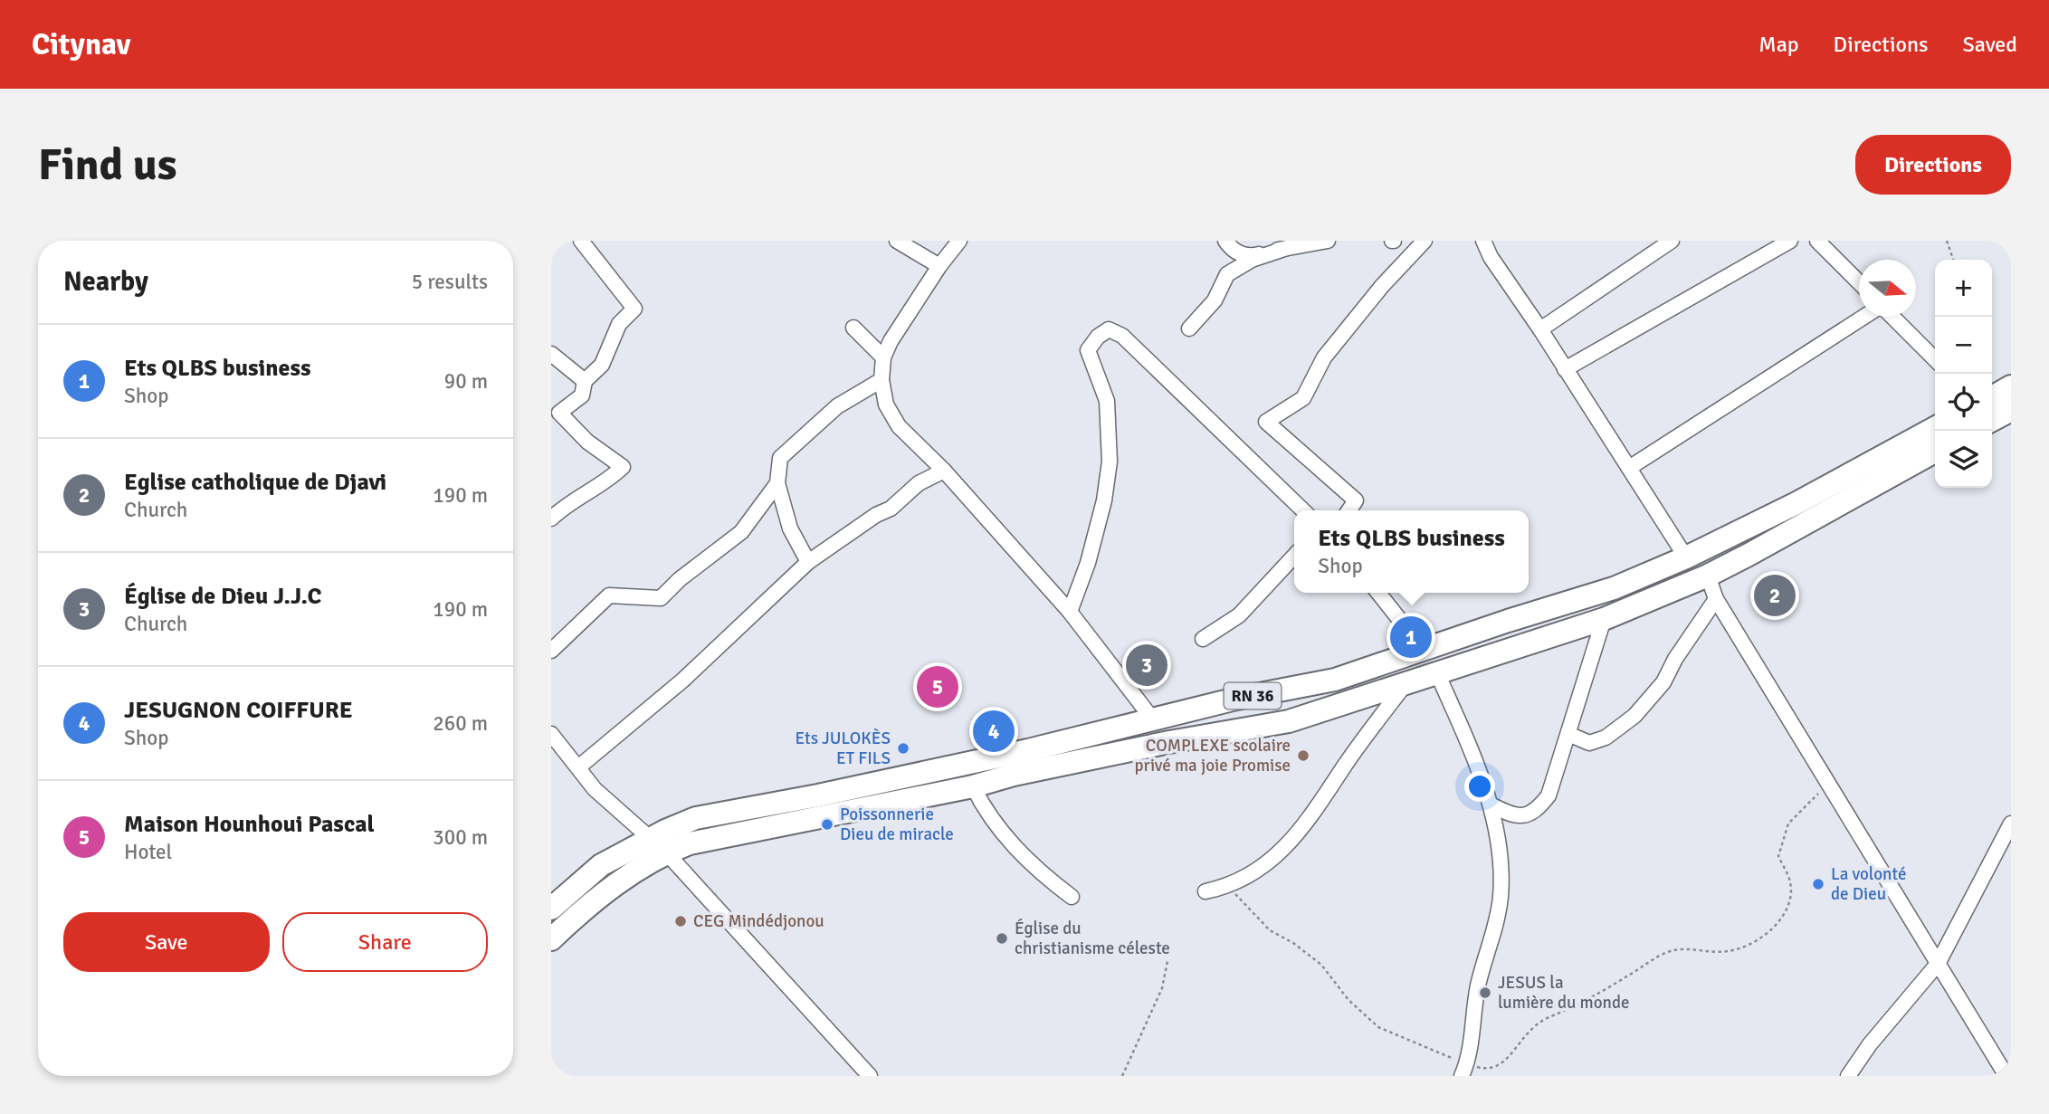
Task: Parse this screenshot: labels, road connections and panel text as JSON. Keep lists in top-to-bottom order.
{
  "streets": {
    "main road": ["RN 36"]
  },
  "places": [
    "Ets JULOKÈS ET FILS",
    "COMPLEXE scolaire privé ma joie Promise",
    "Poissonnerie Dieu de miracle",
    "La volonté de Dieu",
    "CEG Mindédjonou",
    "Église du christianisme céleste",
    "JESUS la lumière du monde"
  ],
  "north": "right",
  "page": {
    "header": "Citynav",
    "nav": ["Map", "Directions", "Saved"],
    "buttons": [
      "Directions",
      ["Save", "Share"]
    ],
    "title": "Find us",
    "heading": ["Nearby", "5 results"],
    "map_buttons": ["+", "−"],
    "list": [
      {
        "mark": "1",
        "name": "Ets QLBS business",
        "note": "Shop",
        "value": "90 m"
      },
      {
        "mark": "2",
        "name": "Eglise catholique de Djavi",
        "note": "Church",
        "value": "190 m"
      },
      {
        "mark": "3",
        "name": "Église de Dieu J.J.C",
        "note": "Church",
        "value": "190 m"
      },
      {
        "mark": "4",
        "name": "JESUGNON COIFFURE",
        "note": "Shop",
        "value": "260 m"
      },
      {
        "mark": "5",
        "name": "Maison Hounhoui Pascal",
        "note": "Hotel",
        "value": "300 m"
      }
    ],
    "popup": ["Ets QLBS business", "Shop"],
    "pins": [
      "2",
      "1",
      "3",
      "5",
      "4"
    ]
  }
}
